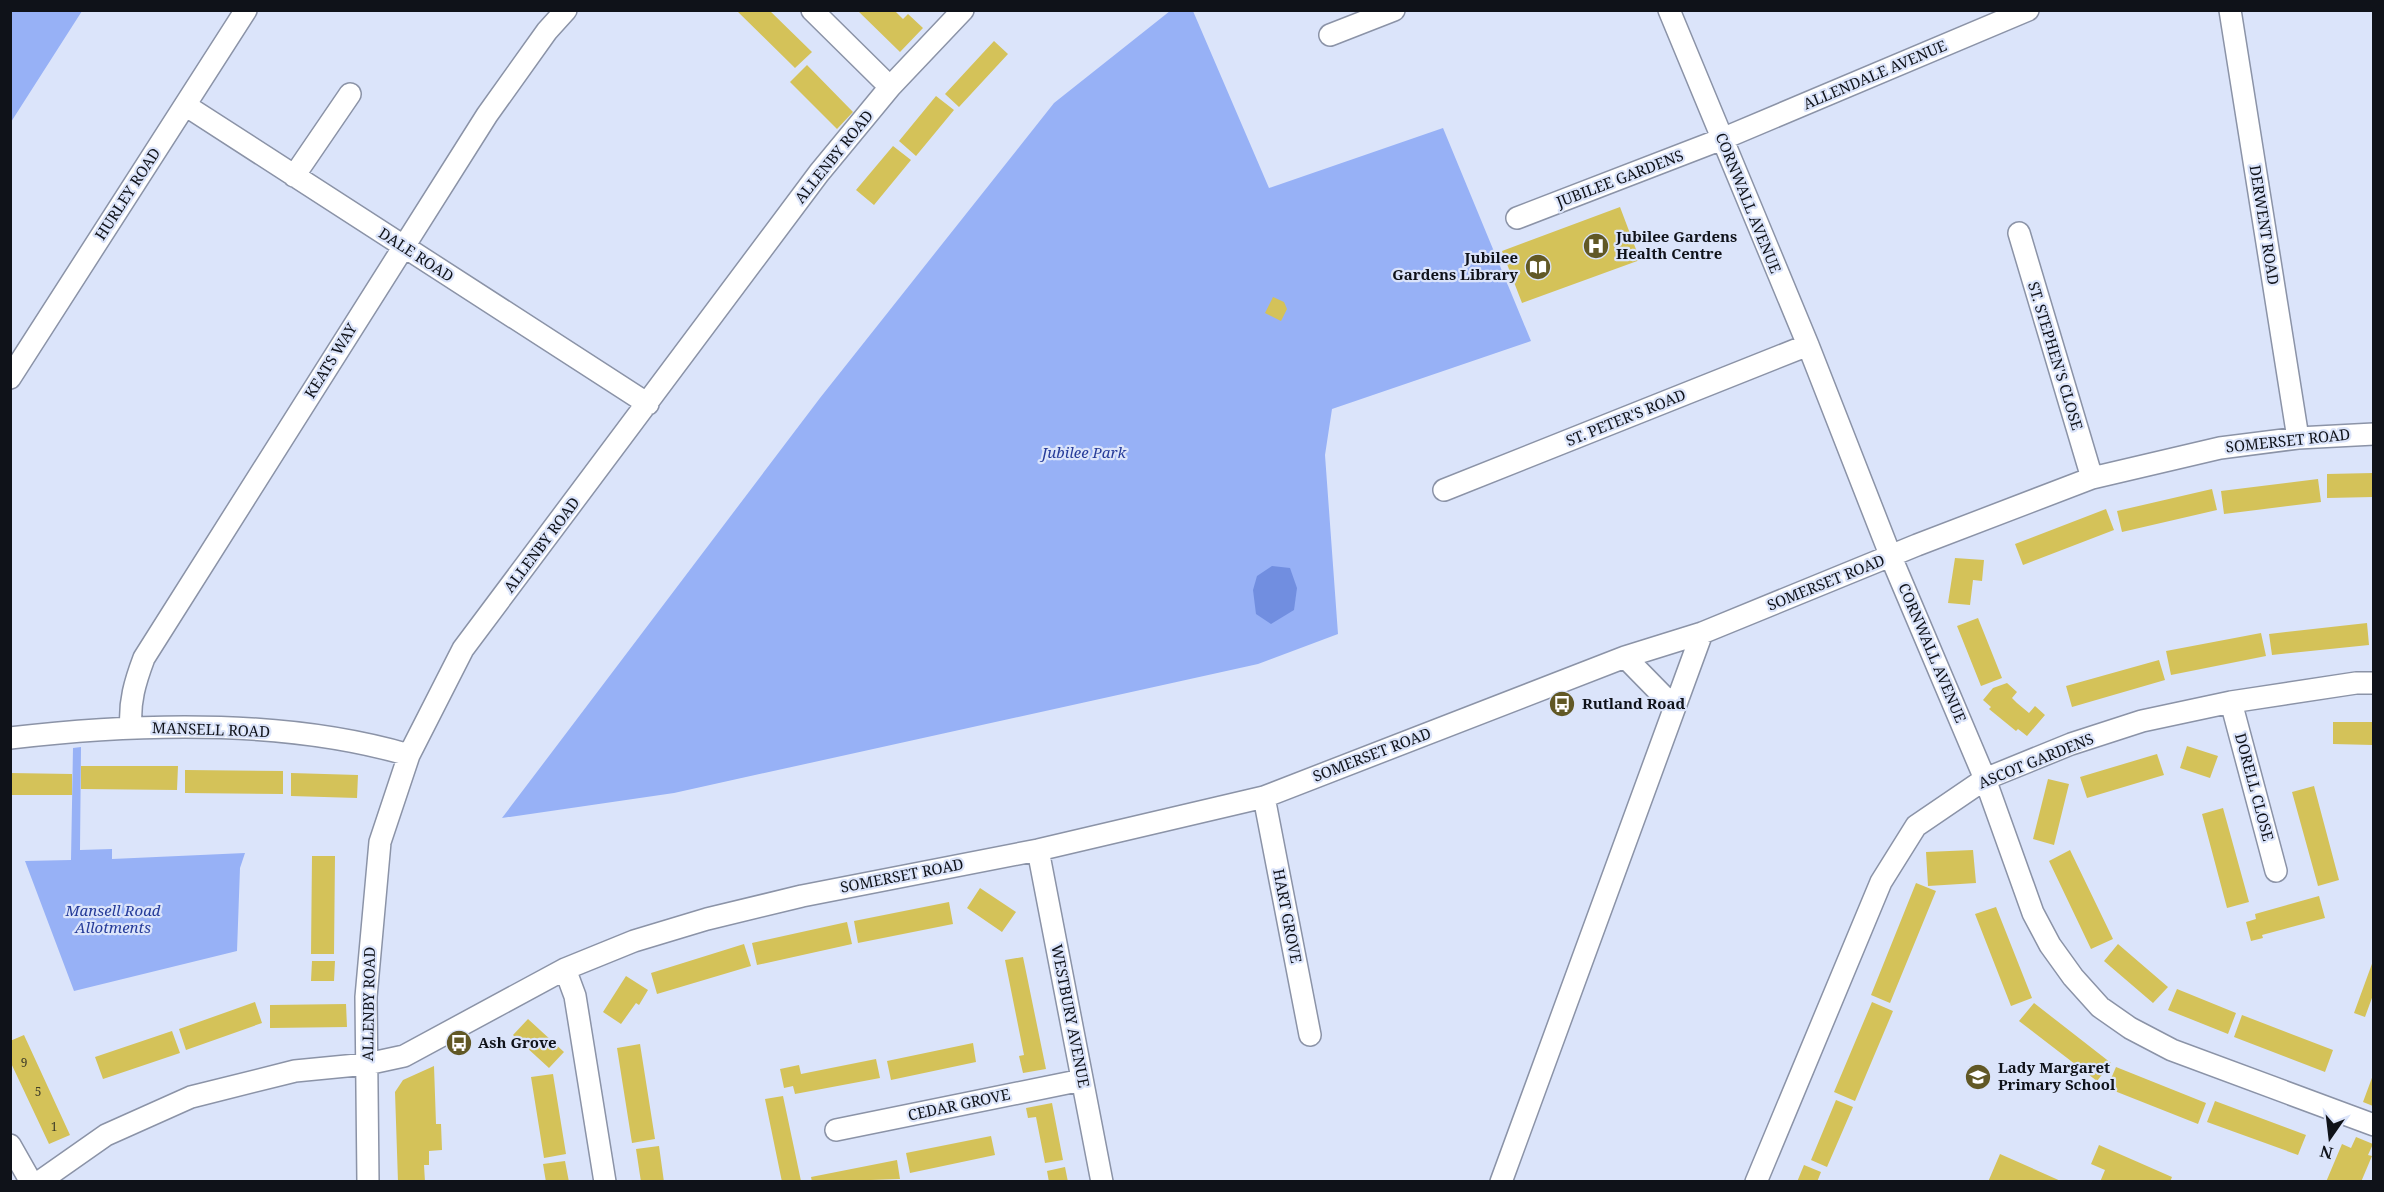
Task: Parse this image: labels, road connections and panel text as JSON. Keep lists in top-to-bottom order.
{
  "streets": {
    "street": [
      "ALLENDALE AVENUE",
      "ALLENBY ROAD",
      "JUBILEE GARDENS",
      "HURLEY ROAD",
      "CORNWALL AVENUE",
      "DERWENT ROAD",
      "DALE ROAD",
      "ST. STEPHEN'S CLOSE",
      "KEATS WAY",
      "ST. PETER'S ROAD",
      "SOMERSET ROAD",
      "MANSELL ROAD",
      "ASCOT GARDENS",
      "DORELL CLOSE",
      "HART GROVE",
      "WESTBURY AVENUE",
      "CEDAR GROVE"
    ]
  },
  "crossings": [
    ["ALLENDALE AVENUE", "JUBILEE GARDENS"],
    ["ALLENDALE AVENUE", "CORNWALL AVENUE"],
    ["ALLENBY ROAD", "DALE ROAD"],
    ["ALLENBY ROAD", "SOMERSET ROAD"],
    ["ALLENBY ROAD", "MANSELL ROAD"],
    ["JUBILEE GARDENS", "CORNWALL AVENUE"],
    ["HURLEY ROAD", "DALE ROAD"],
    ["CORNWALL AVENUE", "ST. PETER'S ROAD"],
    ["CORNWALL AVENUE", "SOMERSET ROAD"],
    ["CORNWALL AVENUE", "ASCOT GARDENS"],
    ["DERWENT ROAD", "SOMERSET ROAD"],
    ["DALE ROAD", "KEATS WAY"],
    ["ST. STEPHEN'S CLOSE", "SOMERSET ROAD"],
    ["KEATS WAY", "MANSELL ROAD"],
    ["SOMERSET ROAD", "HART GROVE"],
    ["SOMERSET ROAD", "WESTBURY AVENUE"],
    ["ASCOT GARDENS", "DORELL CLOSE"],
    ["WESTBURY AVENUE", "CEDAR GROVE"]
  ],
  "parks": ["Jubilee Park", "Mansell Road Allotments"],
  "places": {
    "hospital": ["Jubilee Gardens Health Centre"],
    "library": ["Jubilee Gardens Library"],
    "bus stop": ["Rutland Road", "Ash Grove"],
    "school or university": ["Lady Margaret Primary School"]
  },
  "house_numbers": ["9", "5", "1"],
  "north": "bottom"
}
